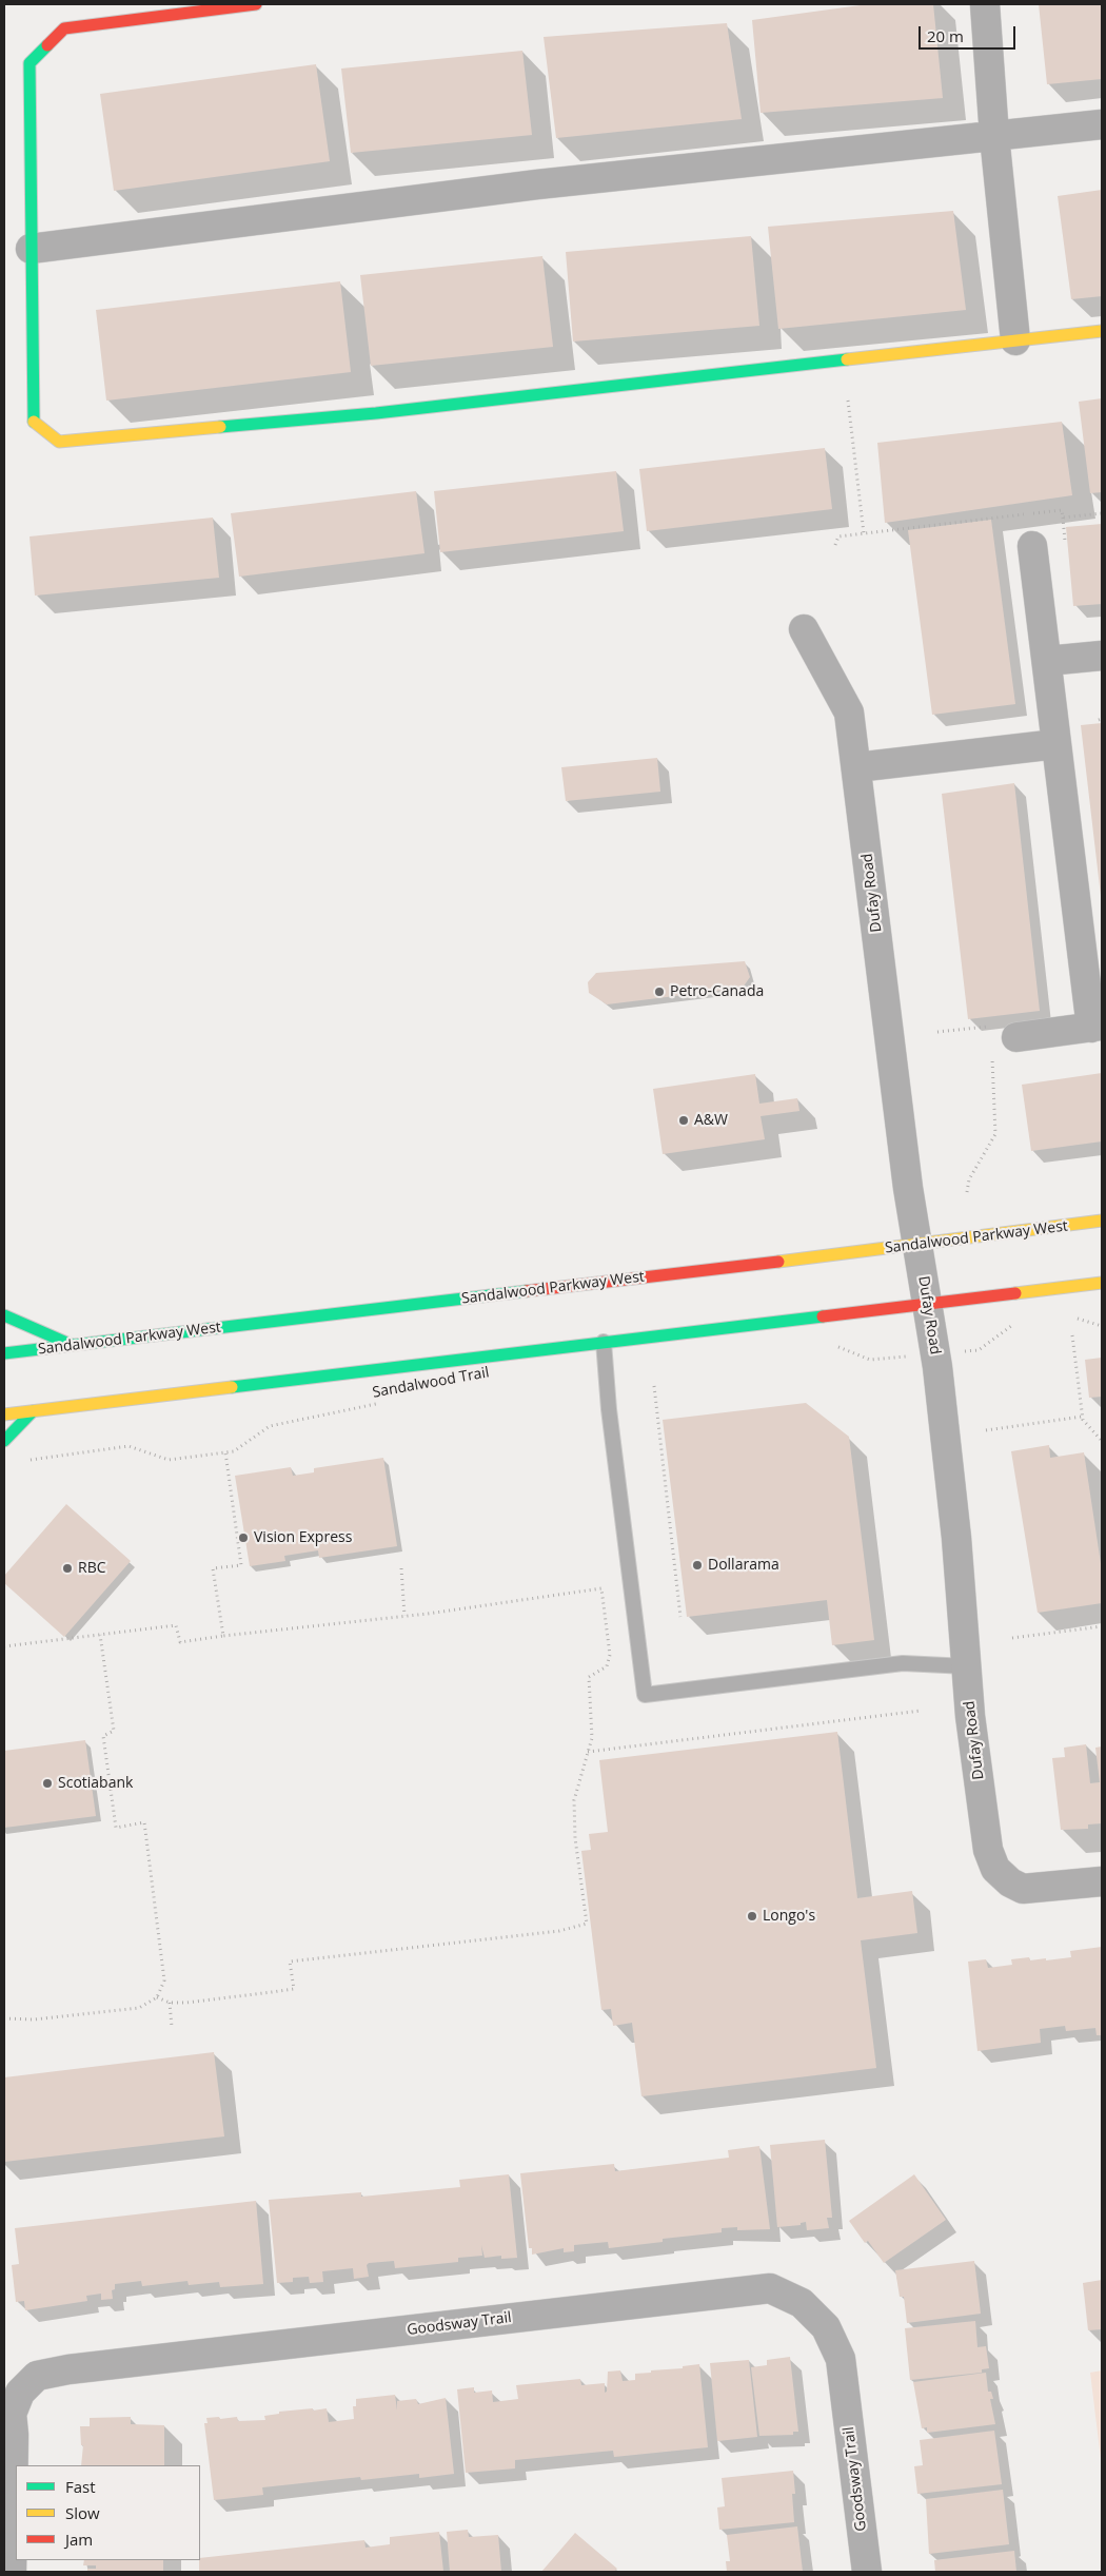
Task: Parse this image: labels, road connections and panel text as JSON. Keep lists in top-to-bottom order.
{
  "streets": {
    "main road": ["Sandalwood Parkway West"],
    "street": ["Dufay Road", "Goodsway Trail"],
    "path": ["Sandalwood Trail"]
  },
  "crossings": [
    ["Dufay Road", "Sandalwood Parkway West"]
  ],
  "places": [
    "Petro-Canada",
    "A&W",
    "Vision Express",
    "Dollarama",
    "RBC",
    "Scotiabank",
    "Longo's"
  ],
  "legend": ["Fast", "Slow", "Jam"],
  "scale_bar": "20 m"
}
